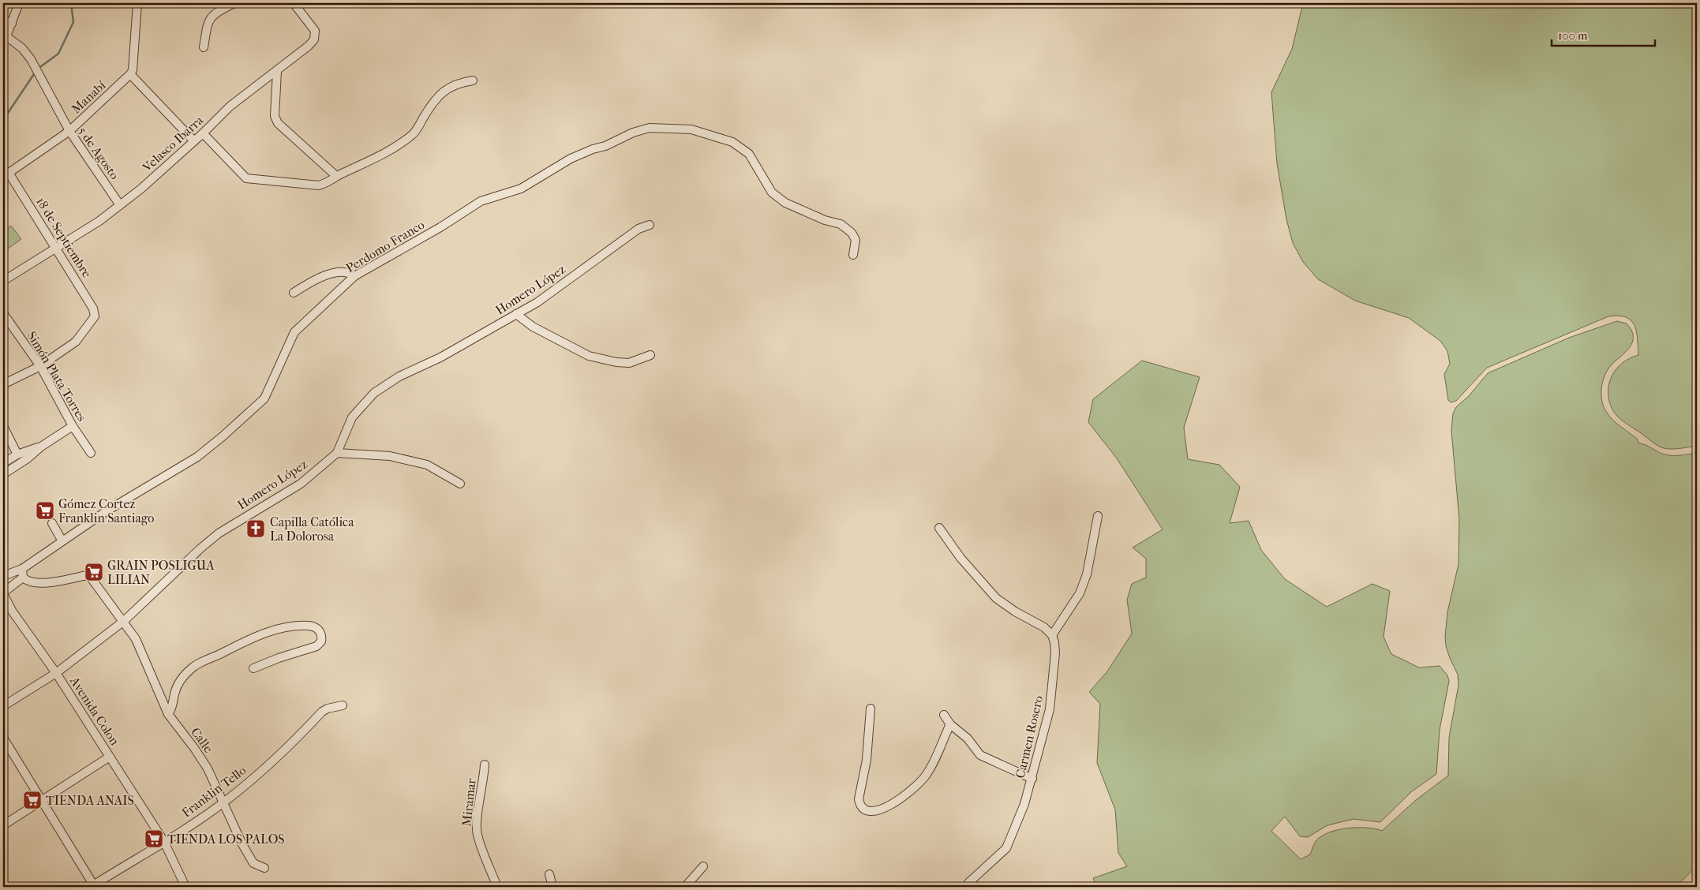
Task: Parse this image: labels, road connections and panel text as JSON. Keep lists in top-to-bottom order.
{
  "streets": {
    "street": [
      "Manabí",
      "Velasco Ibarra",
      "5 de Agosto",
      "18 de Septiembre",
      "Perdomo Franco",
      "Homero López",
      "Simón Plata Torres",
      "Avenida Colon",
      "Carmen Rosero",
      "Calle",
      "Franklin Tello",
      "Miramar"
    ]
  },
  "crossings": [
    ["Manabí", "5 de Agosto"],
    ["Manabí", "18 de Septiembre"],
    ["Velasco Ibarra", "5 de Agosto"],
    ["Velasco Ibarra", "18 de Septiembre"],
    ["18 de Septiembre", "Simón Plata Torres"],
    ["Homero López", "Avenida Colon"],
    ["Homero López", "Calle"],
    ["Avenida Colon", "Franklin Tello"],
    ["Calle", "Franklin Tello"]
  ],
  "places": {
    "supermarket": [
      "Gómez Cortez Franklin Santiago",
      "GRAIN POSLIGUA LILIAN",
      "TIENDA ANAIS",
      "TIENDA LOS PALOS"
    ],
    "church": ["Capilla Católica La Dolorosa"]
  },
  "scale_bar": "100 m"
}
